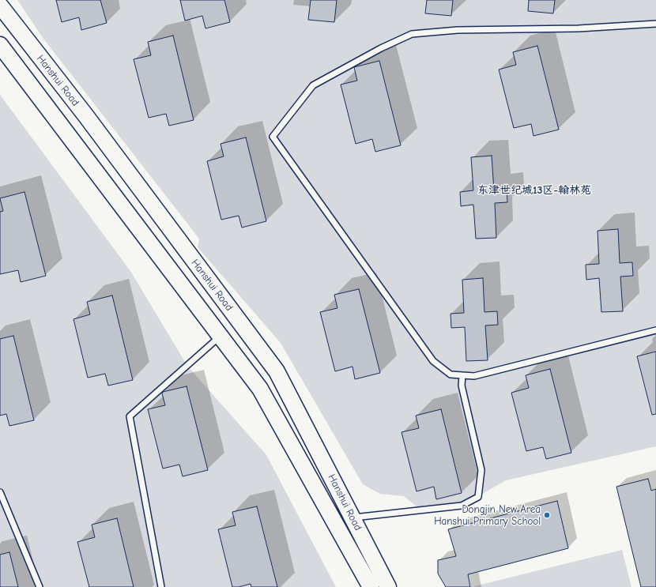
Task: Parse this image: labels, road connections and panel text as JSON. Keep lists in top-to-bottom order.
{
  "streets": {
    "main road": ["Hanshui Road"]
  },
  "districts": ["东津世纪城13区-翰林苑"],
  "places": ["Dongjin New Area Hanshui Primary School"]
}
